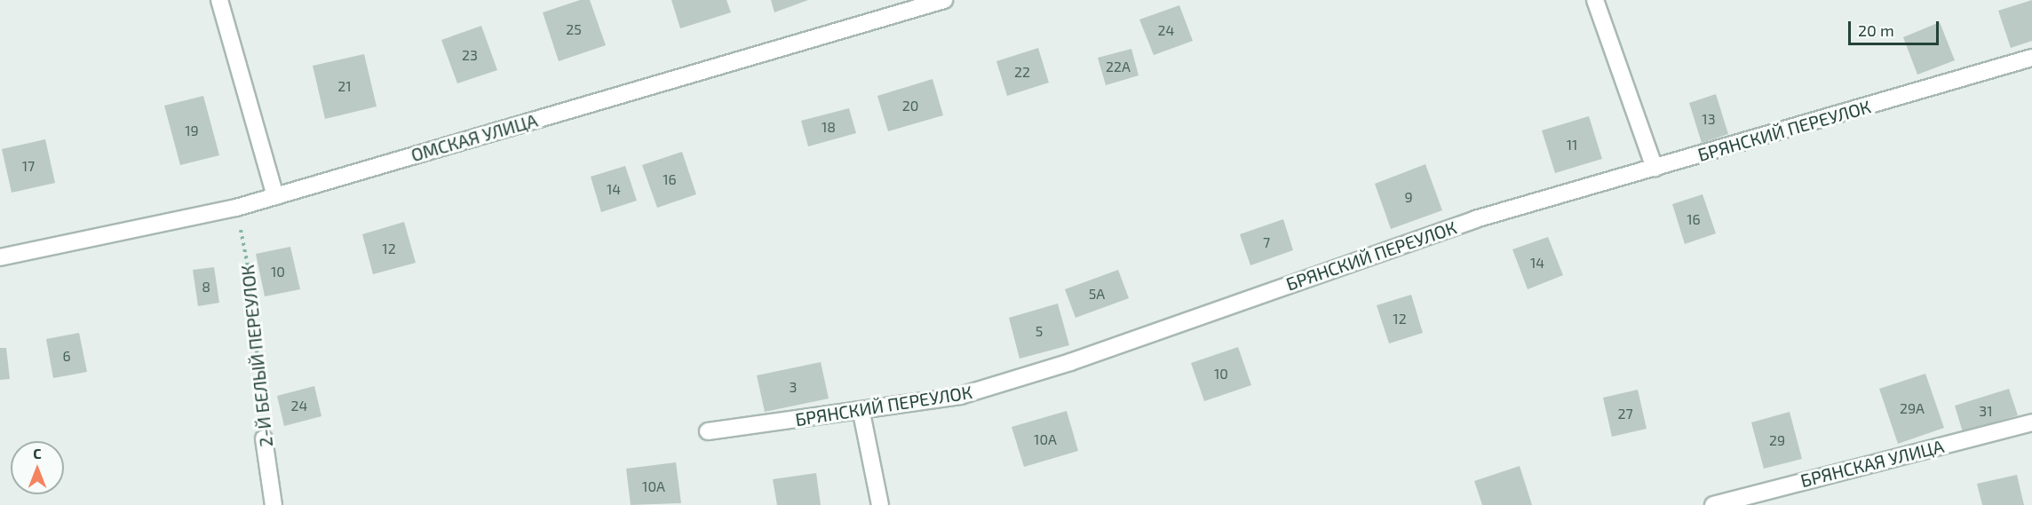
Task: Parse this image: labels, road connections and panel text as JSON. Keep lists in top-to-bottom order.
{
  "streets": {
    "street": [
      "БРЯНСКИЙ ПЕРЕУЛОК",
      "ОМСКАЯ УЛИЦА",
      "2-Й БЕЛЫЙ ПЕРЕУЛОК",
      "БРЯНСКАЯ УЛИЦА"
    ]
  },
  "crossings": [
    ["ОМСКАЯ УЛИЦА", "2-Й БЕЛЫЙ ПЕРЕУЛОК"]
  ],
  "house_numbers": [
    "25",
    "24",
    "23",
    "22А",
    "22",
    "21",
    "20",
    "13",
    "18",
    "19",
    "11",
    "17",
    "16",
    "14",
    "9",
    "16",
    "7",
    "12",
    "14",
    "10",
    "8",
    "5А",
    "12",
    "5",
    "6",
    "10",
    "3",
    "24",
    "29А",
    "31",
    "27",
    "10А",
    "29",
    "10А"
  ],
  "scale_bar": "20 m",
  "north": "top"
}
